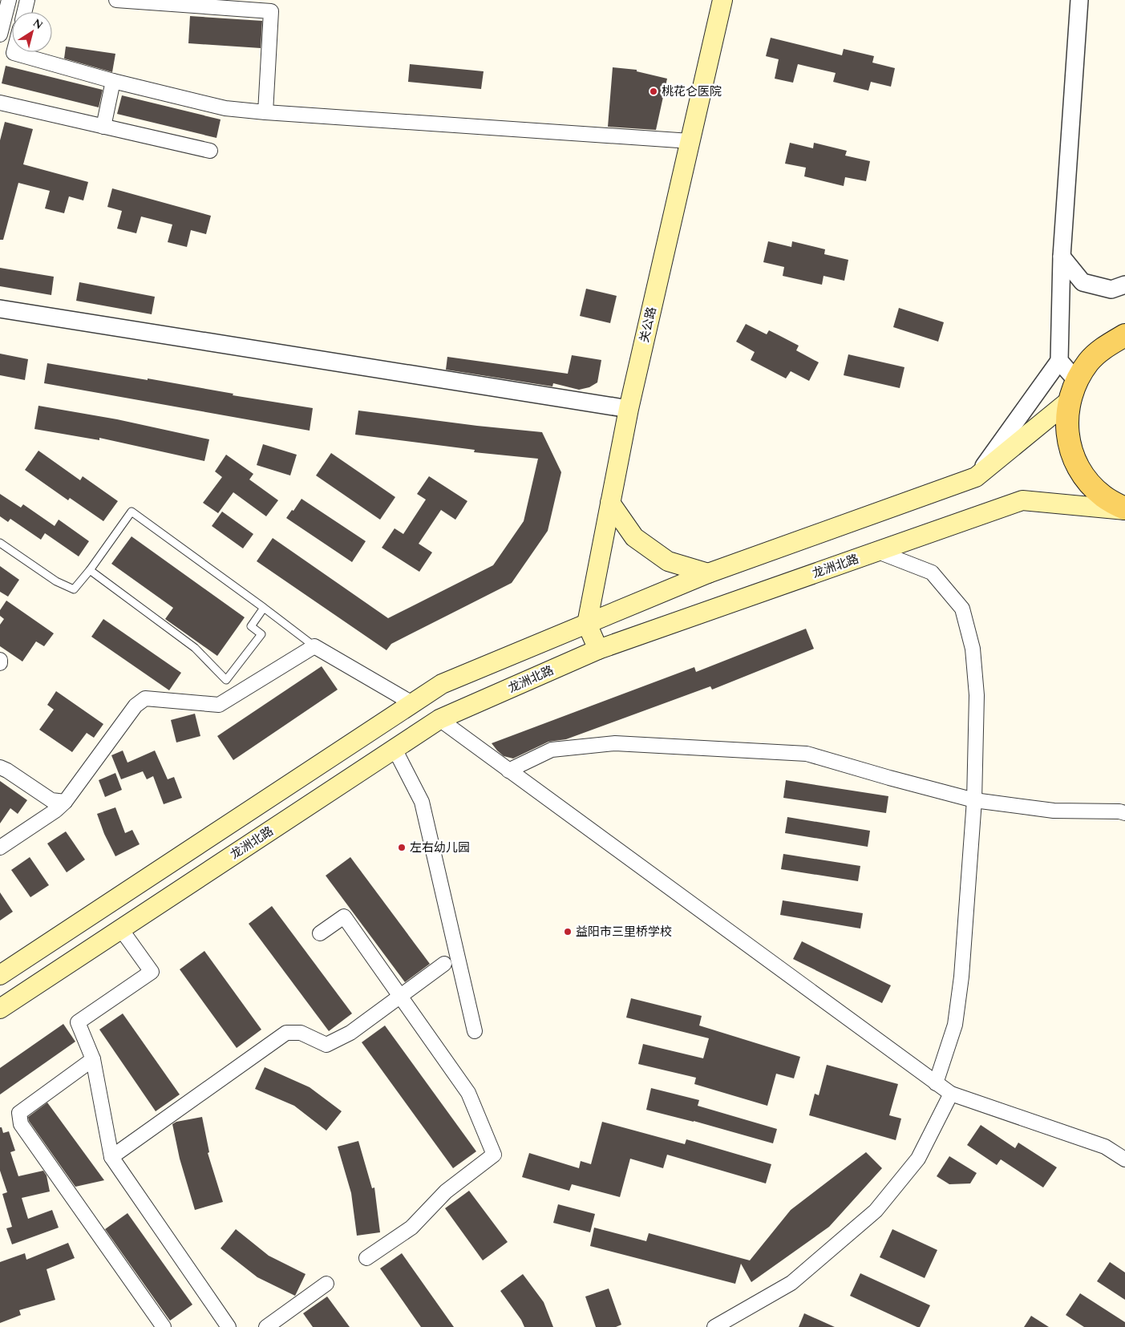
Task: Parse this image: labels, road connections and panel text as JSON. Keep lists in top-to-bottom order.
{
  "streets": {
    "main road": ["关公路", "龙洲北路"]
  },
  "places": ["桃花仑医院", "左右幼儿园", "益阳市三里桥学校"],
  "north": "top right"
}
